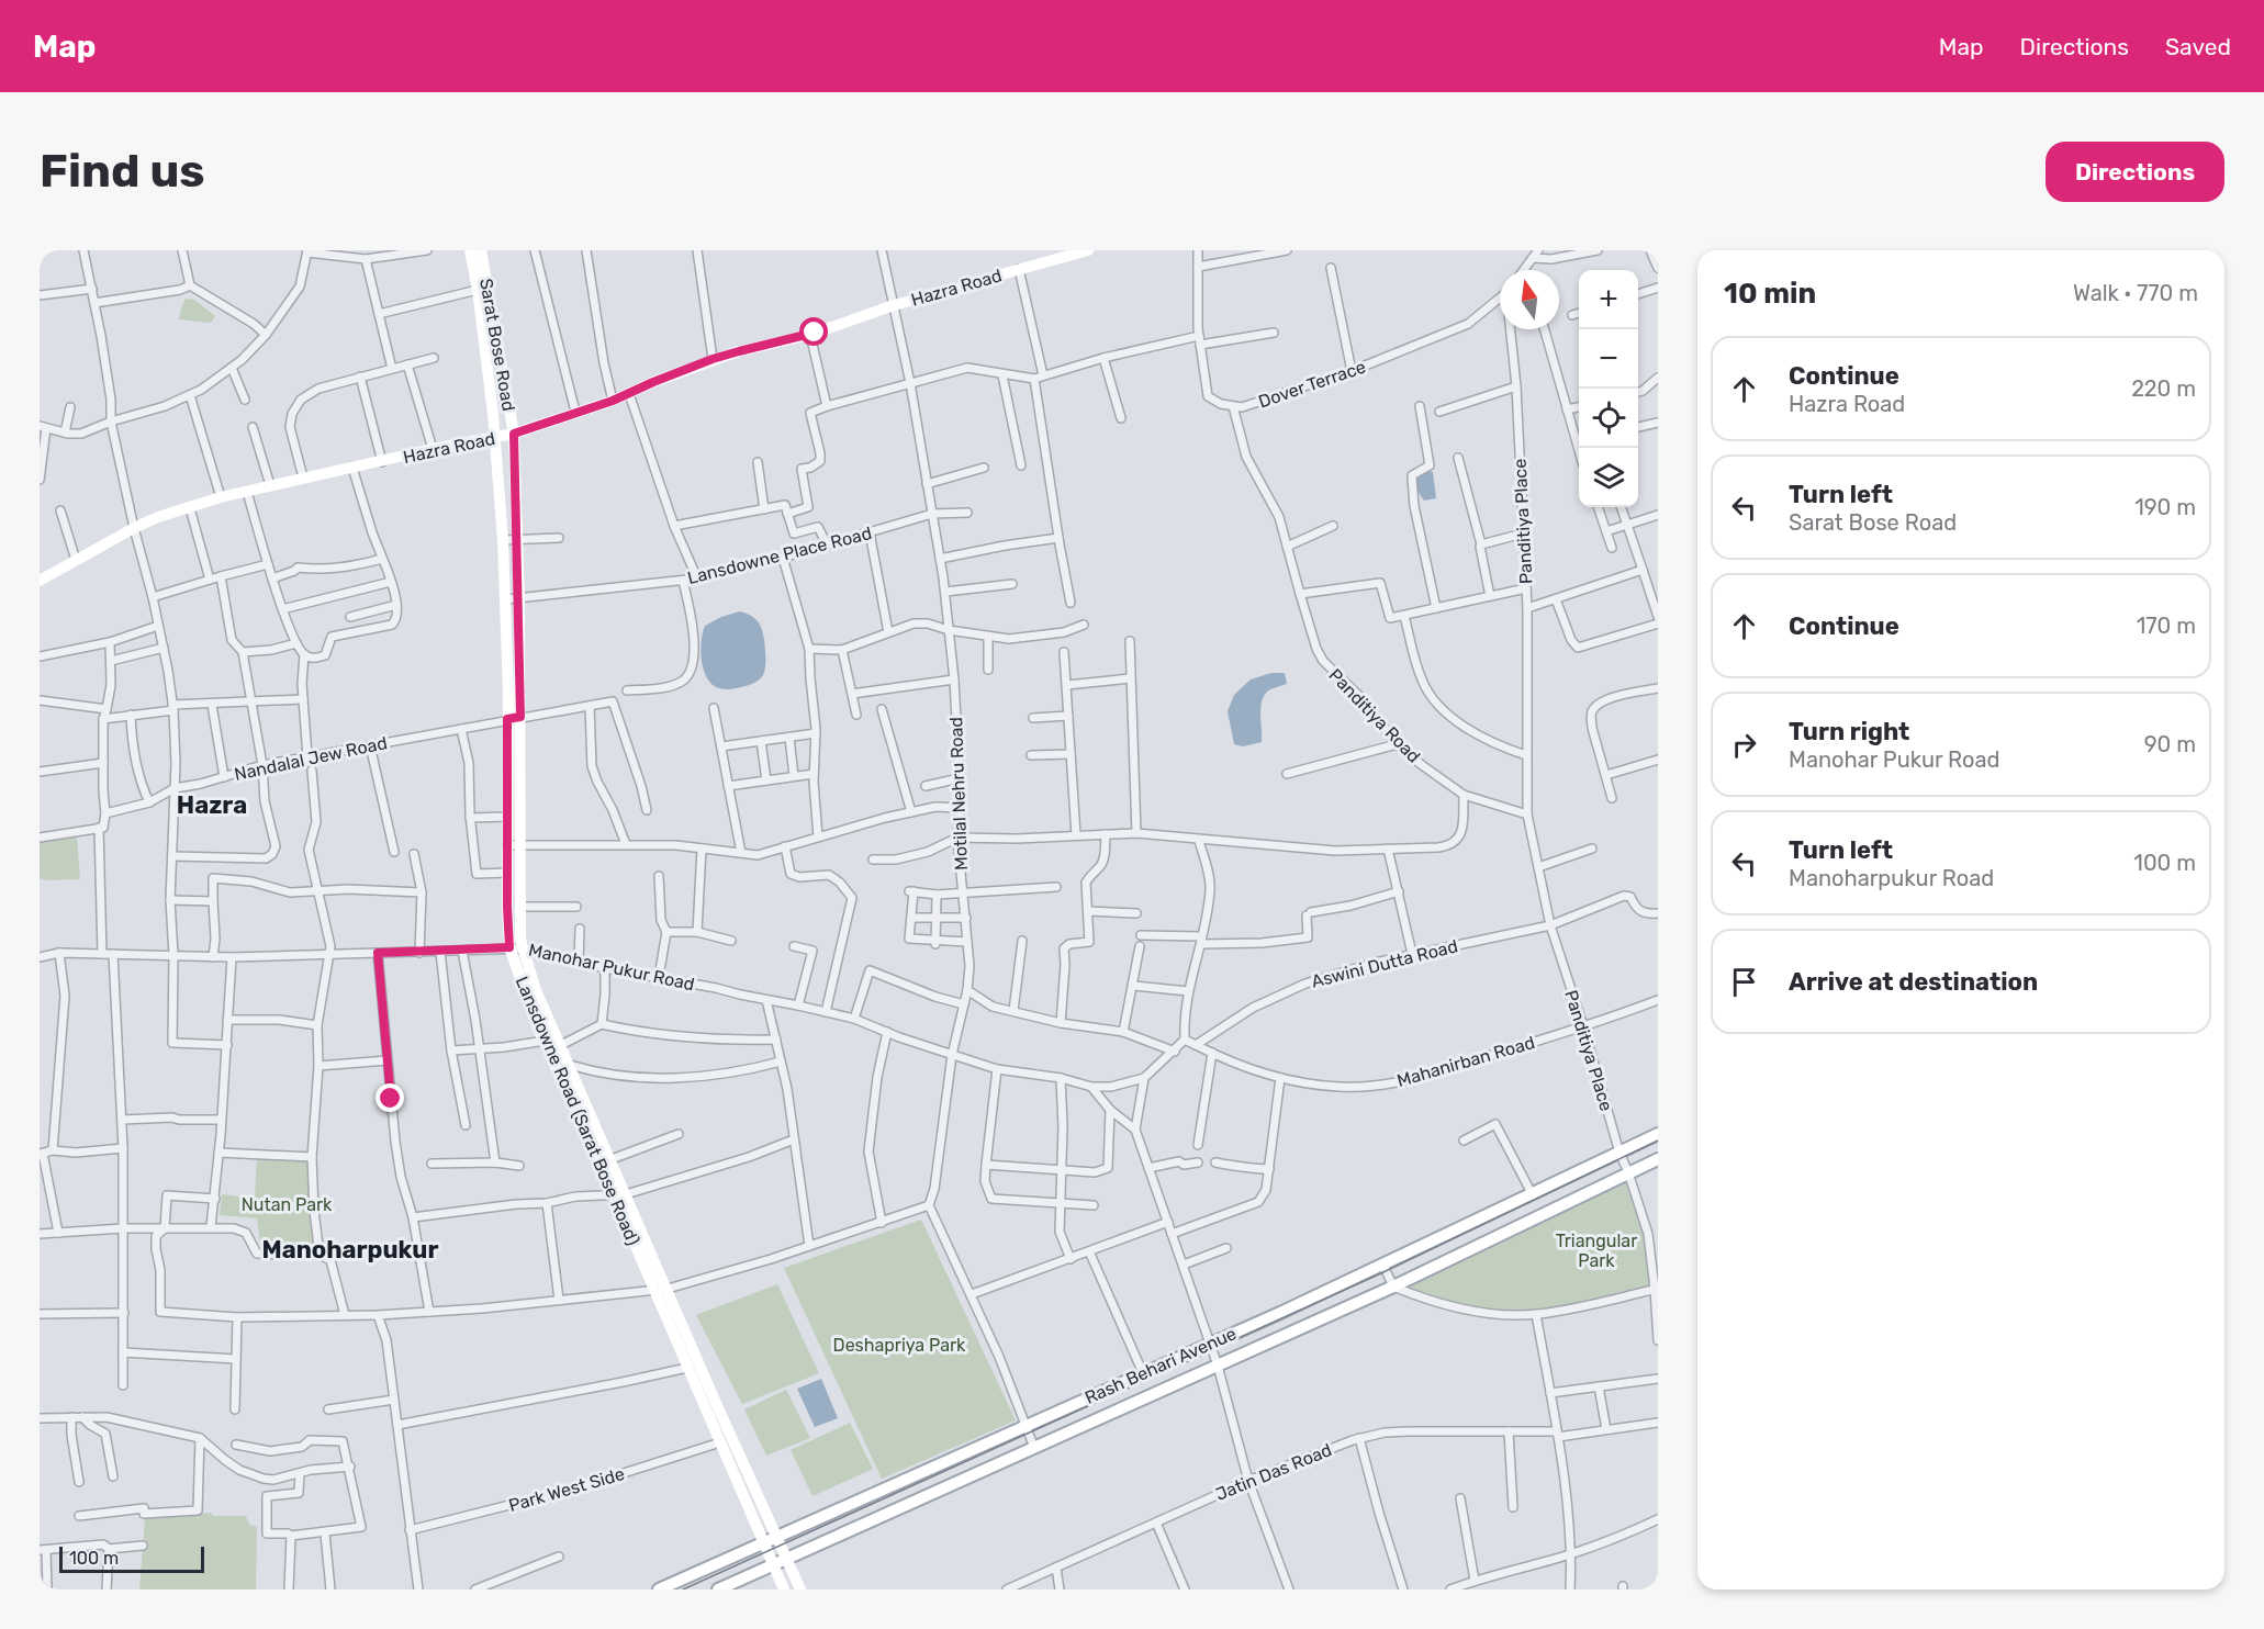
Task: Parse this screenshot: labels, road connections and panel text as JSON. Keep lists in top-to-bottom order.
{
  "streets": {
    "main road": [
      "Hazra Road",
      "Sarat Bose Road",
      "Lansdowne Road (Sarat Bose Road)",
      "Rash Behari Avenue"
    ],
    "street": [
      "Dover Terrace",
      "Panditiya Place",
      "Lansdowne Place Road",
      "Panditiya Road",
      "Nandalal Jew Road",
      "Motilal Nehru Road",
      "Aswini Dutta Road",
      "Manohar Pukur Road",
      "Mahanirban Road",
      "Jatin Das Road",
      "Park West Side"
    ]
  },
  "crossings": [
    ["Hazra Road", "Sarat Bose Road"],
    ["Hazra Road", "Motilal Nehru Road"],
    ["Hazra Road", "Lansdowne Road (Sarat Bose Road)"],
    ["Sarat Bose Road", "Lansdowne Road (Sarat Bose Road)"],
    ["Dover Terrace", "Panditiya Road"],
    ["Panditiya Place", "Panditiya Road"],
    ["Panditiya Place", "Aswini Dutta Road"],
    ["Panditiya Place", "Mahanirban Road"],
    ["Panditiya Place", "Rash Behari Avenue"],
    ["Lansdowne Place Road", "Motilal Nehru Road"],
    ["Lansdowne Place Road", "Lansdowne Road (Sarat Bose Road)"],
    ["Nandalal Jew Road", "Lansdowne Road (Sarat Bose Road)"],
    ["Motilal Nehru Road", "Manohar Pukur Road"],
    ["Aswini Dutta Road", "Mahanirban Road"],
    ["Manohar Pukur Road", "Lansdowne Road (Sarat Bose Road)"],
    ["Lansdowne Road (Sarat Bose Road)", "Rash Behari Avenue"],
    ["Lansdowne Road (Sarat Bose Road)", "Park West Side"]
  ],
  "districts": ["Hazra", "Manoharpukur"],
  "parks": ["Nutan Park", "Triangular Park", "Deshapriya Park"],
  "scale_bar": "100 m",
  "north": "top",
  "page": {
    "header": "Map",
    "nav": ["Map", "Directions", "Saved"],
    "buttons": "Directions",
    "title": "Find us",
    "heading": ["10 min", "Walk · 770 m"],
    "map_buttons": ["+", "−"],
    "list": [
      ["Continue", "Hazra Road", "220 m"],
      ["Turn left", "Sarat Bose Road", "190 m"],
      ["Continue", "170 m"],
      ["Turn right", "Manohar Pukur Road", "90 m"],
      ["Turn left", "Manoharpukur Road", "100 m"],
      "Arrive at destination"
    ],
    "scale": "100 m"
  }
}
